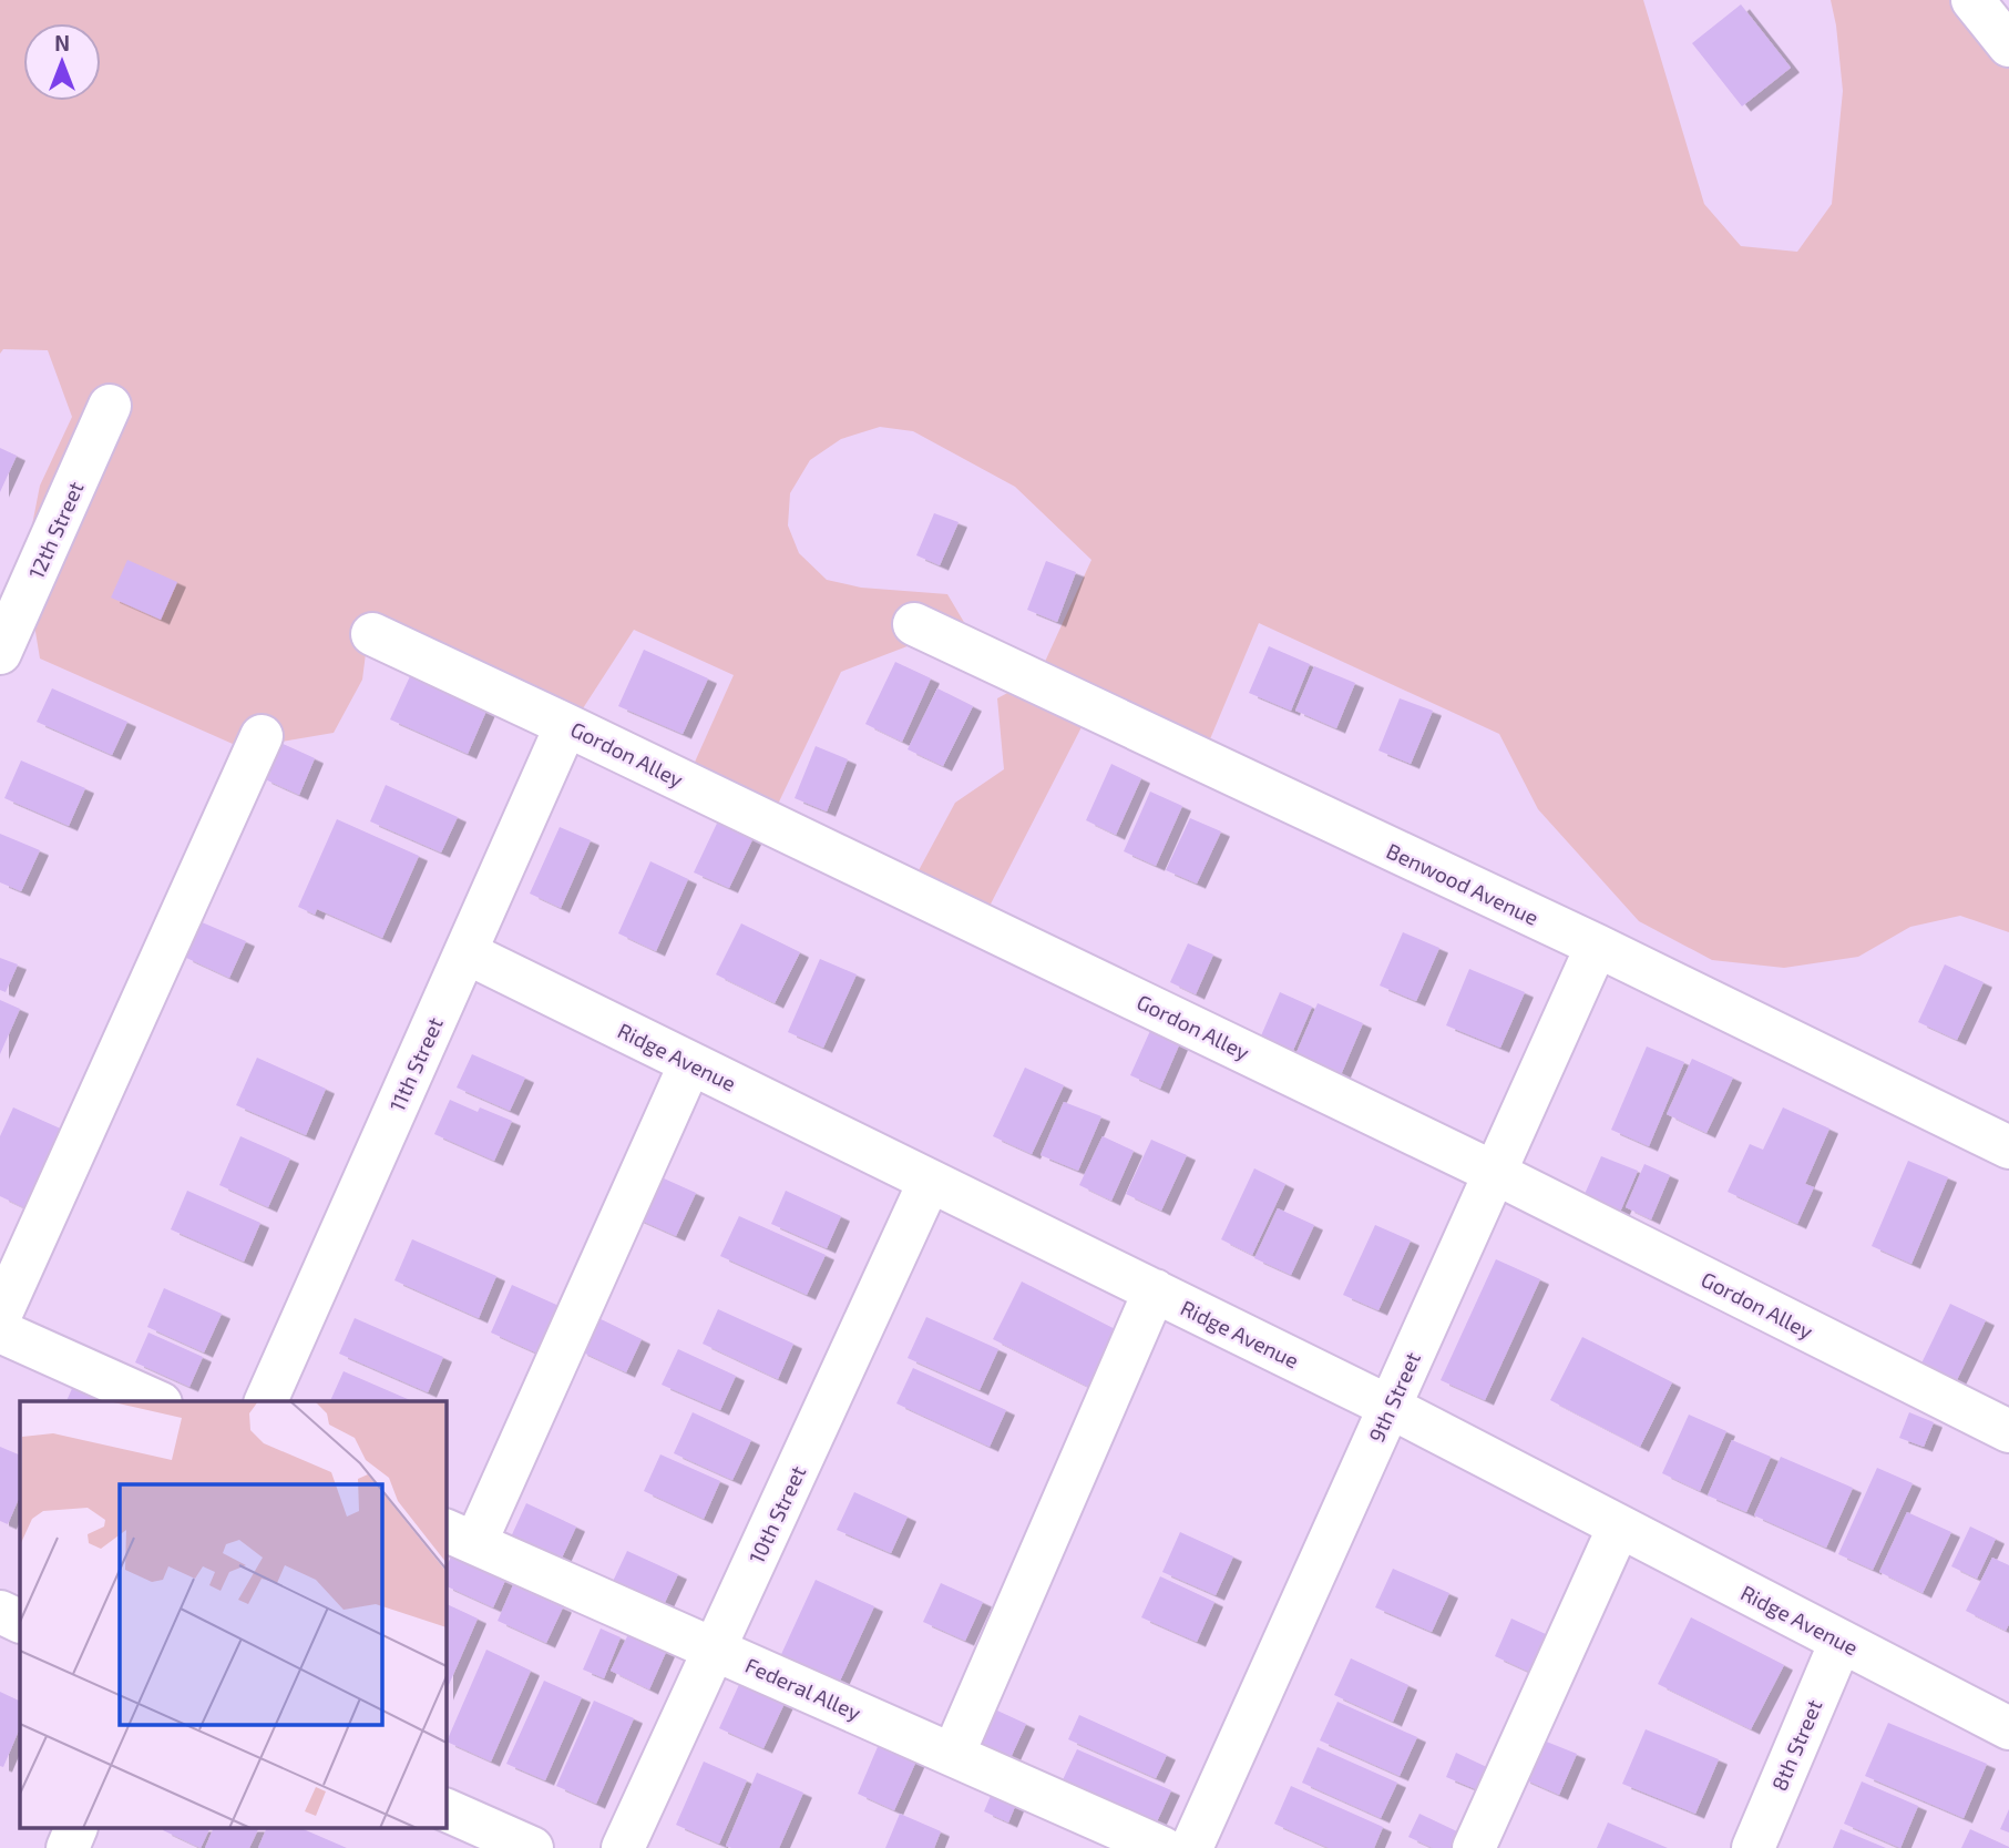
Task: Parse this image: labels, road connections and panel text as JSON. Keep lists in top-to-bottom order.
{
  "streets": {
    "street": [
      "12th Street",
      "Gordon Alley",
      "Benwood Avenue",
      "Ridge Avenue",
      "11th Street",
      "9th Street",
      "10th Street",
      "Federal Alley",
      "8th Street"
    ]
  },
  "crossings": [
    ["Gordon Alley", "11th Street"],
    ["Gordon Alley", "9th Street"],
    ["Benwood Avenue", "9th Street"],
    ["Ridge Avenue", "11th Street"],
    ["Ridge Avenue", "9th Street"],
    ["Ridge Avenue", "10th Street"],
    ["Ridge Avenue", "8th Street"],
    ["10th Street", "Federal Alley"]
  ],
  "north": "top"
}
